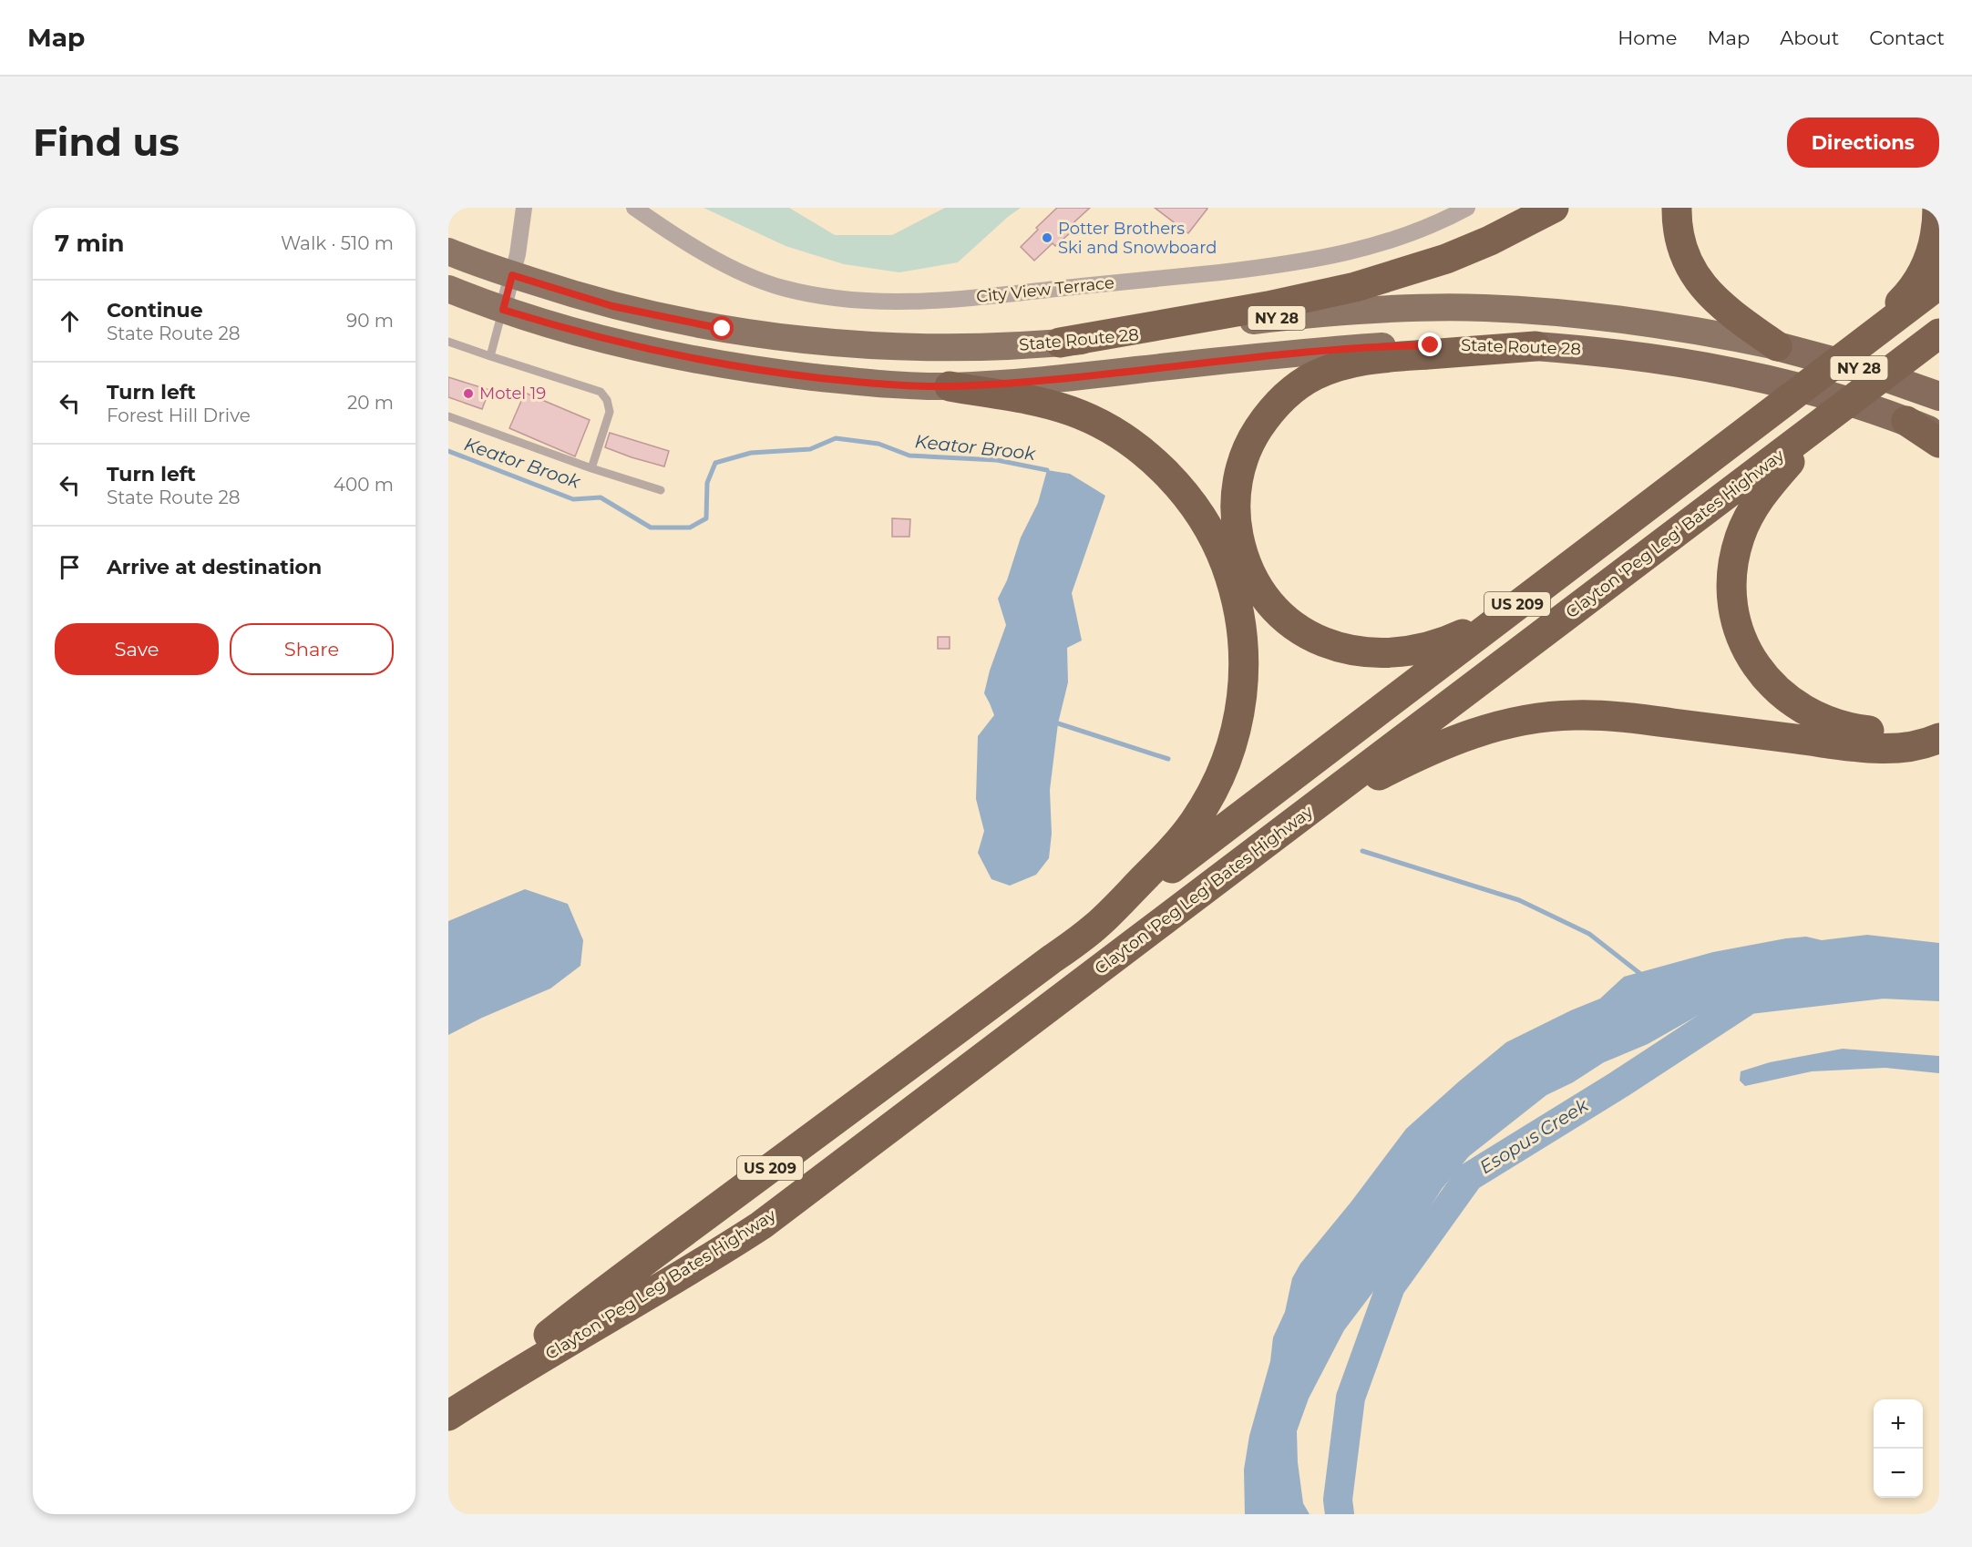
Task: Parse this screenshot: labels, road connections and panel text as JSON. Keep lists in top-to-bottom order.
{
  "streets": {
    "highway": [
      "NY 28",
      "State Route 28",
      "Clayton 'Peg Leg' Bates Highway",
      "US 209"
    ],
    "street": ["City View Terrace"]
  },
  "crossings": [
    ["Clayton 'Peg Leg' Bates Highway", "US 209"]
  ],
  "water": ["Keator Brook", "Esopus Creek"],
  "places": ["Potter Brothers Ski and Snowboard", "Motel 19"],
  "page": {
    "header": "Map",
    "nav": [
      "Home",
      "Map",
      "About",
      "Contact"
    ],
    "buttons": [
      "Directions",
      ["Save", "Share"]
    ],
    "title": "Find us",
    "heading": ["7 min", "Walk · 510 m"],
    "list": [
      ["Continue", "State Route 28", "90 m"],
      ["Turn left", "Forest Hill Drive", "20 m"],
      ["Turn left", "State Route 28", "400 m"],
      "Arrive at destination"
    ],
    "map_buttons": ["+", "−"]
  }
}
